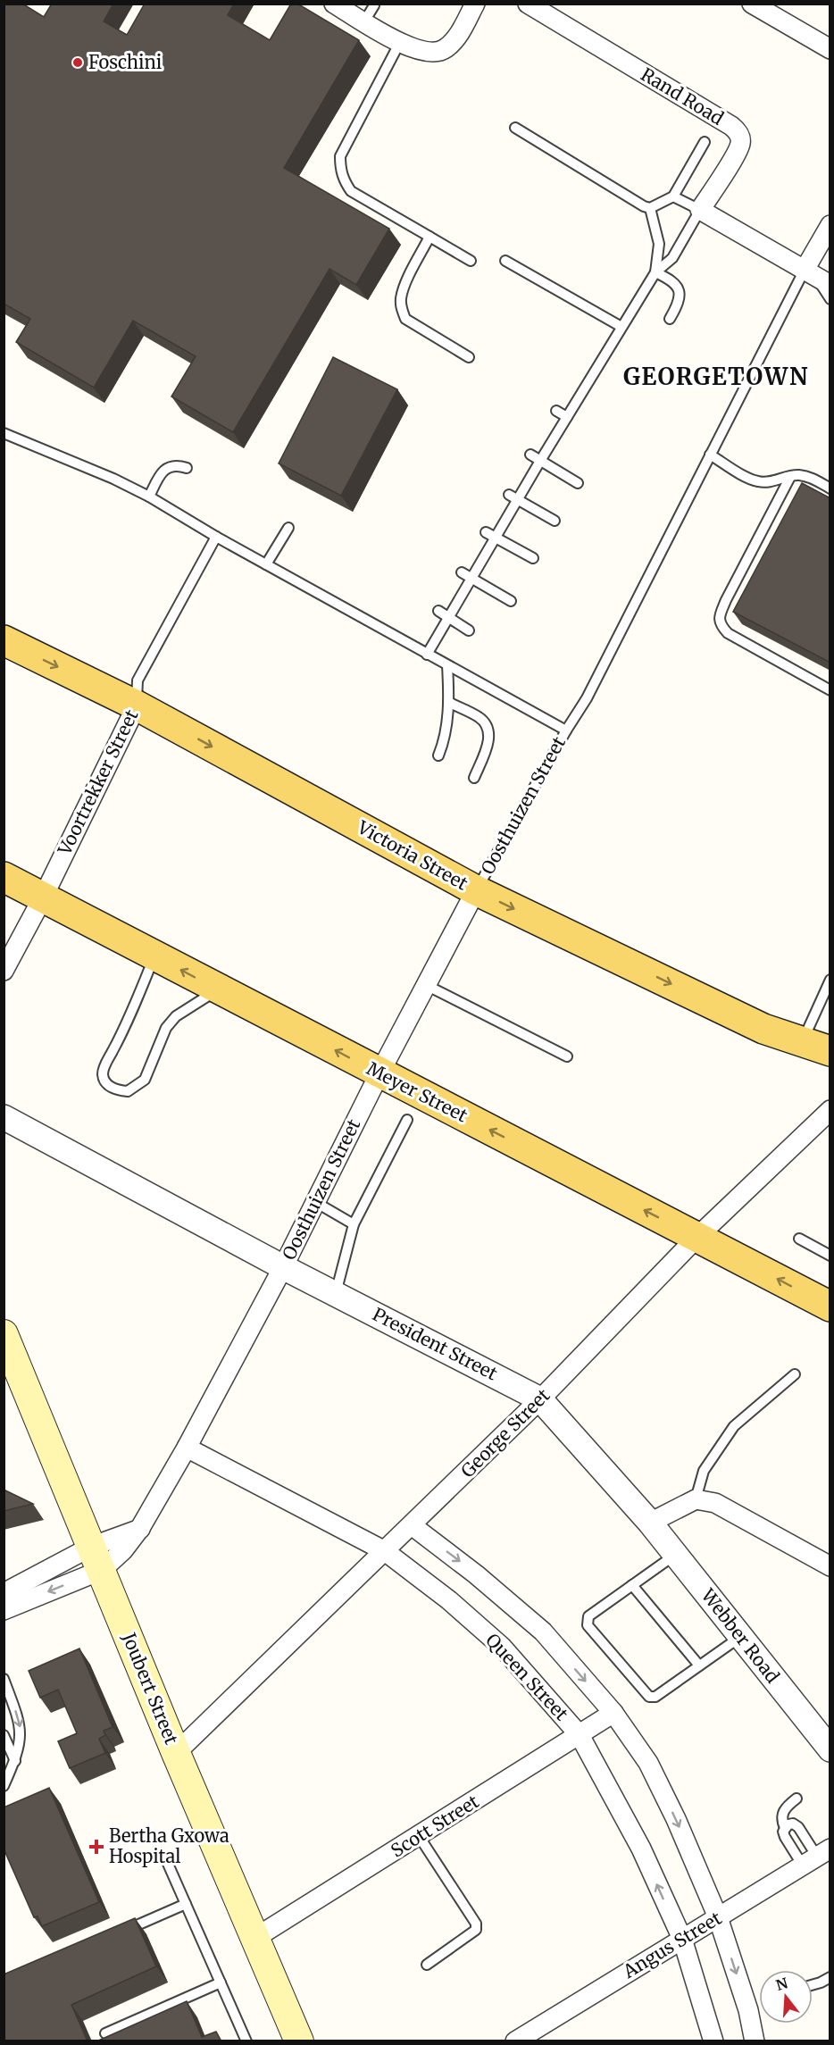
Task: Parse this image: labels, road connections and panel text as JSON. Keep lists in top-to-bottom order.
{
  "streets": {
    "main road": ["Victoria Street", "Meyer Street", "Joubert Street"],
    "street": [
      "Rand Road",
      "Voortrekker Street",
      "Oosthuizen Street",
      "President Street",
      "George Street",
      "Webber Road",
      "Queen Street",
      "Scott Street",
      "Angus Street"
    ]
  },
  "crossings": [
    ["Voortrekker Street", "Victoria Street"],
    ["Voortrekker Street", "Meyer Street"],
    ["Oosthuizen Street", "Victoria Street"],
    ["Oosthuizen Street", "Meyer Street"],
    ["Oosthuizen Street", "President Street"],
    ["Oosthuizen Street", "Queen Street"],
    ["Oosthuizen Street", "Joubert Street"],
    ["Meyer Street", "George Street"],
    ["President Street", "George Street"],
    ["President Street", "Webber Road"],
    ["George Street", "Queen Street"],
    ["George Street", "Joubert Street"],
    ["Queen Street", "Scott Street"],
    ["Queen Street", "Angus Street"],
    ["Joubert Street", "Scott Street"]
  ],
  "one_way": ["Victoria Street", "Meyer Street"],
  "districts": ["GEORGETOWN"],
  "places": {
    "other": ["Foschini"],
    "health": ["Bertha Gxowa Hospital"]
  },
  "north": "top"
}
